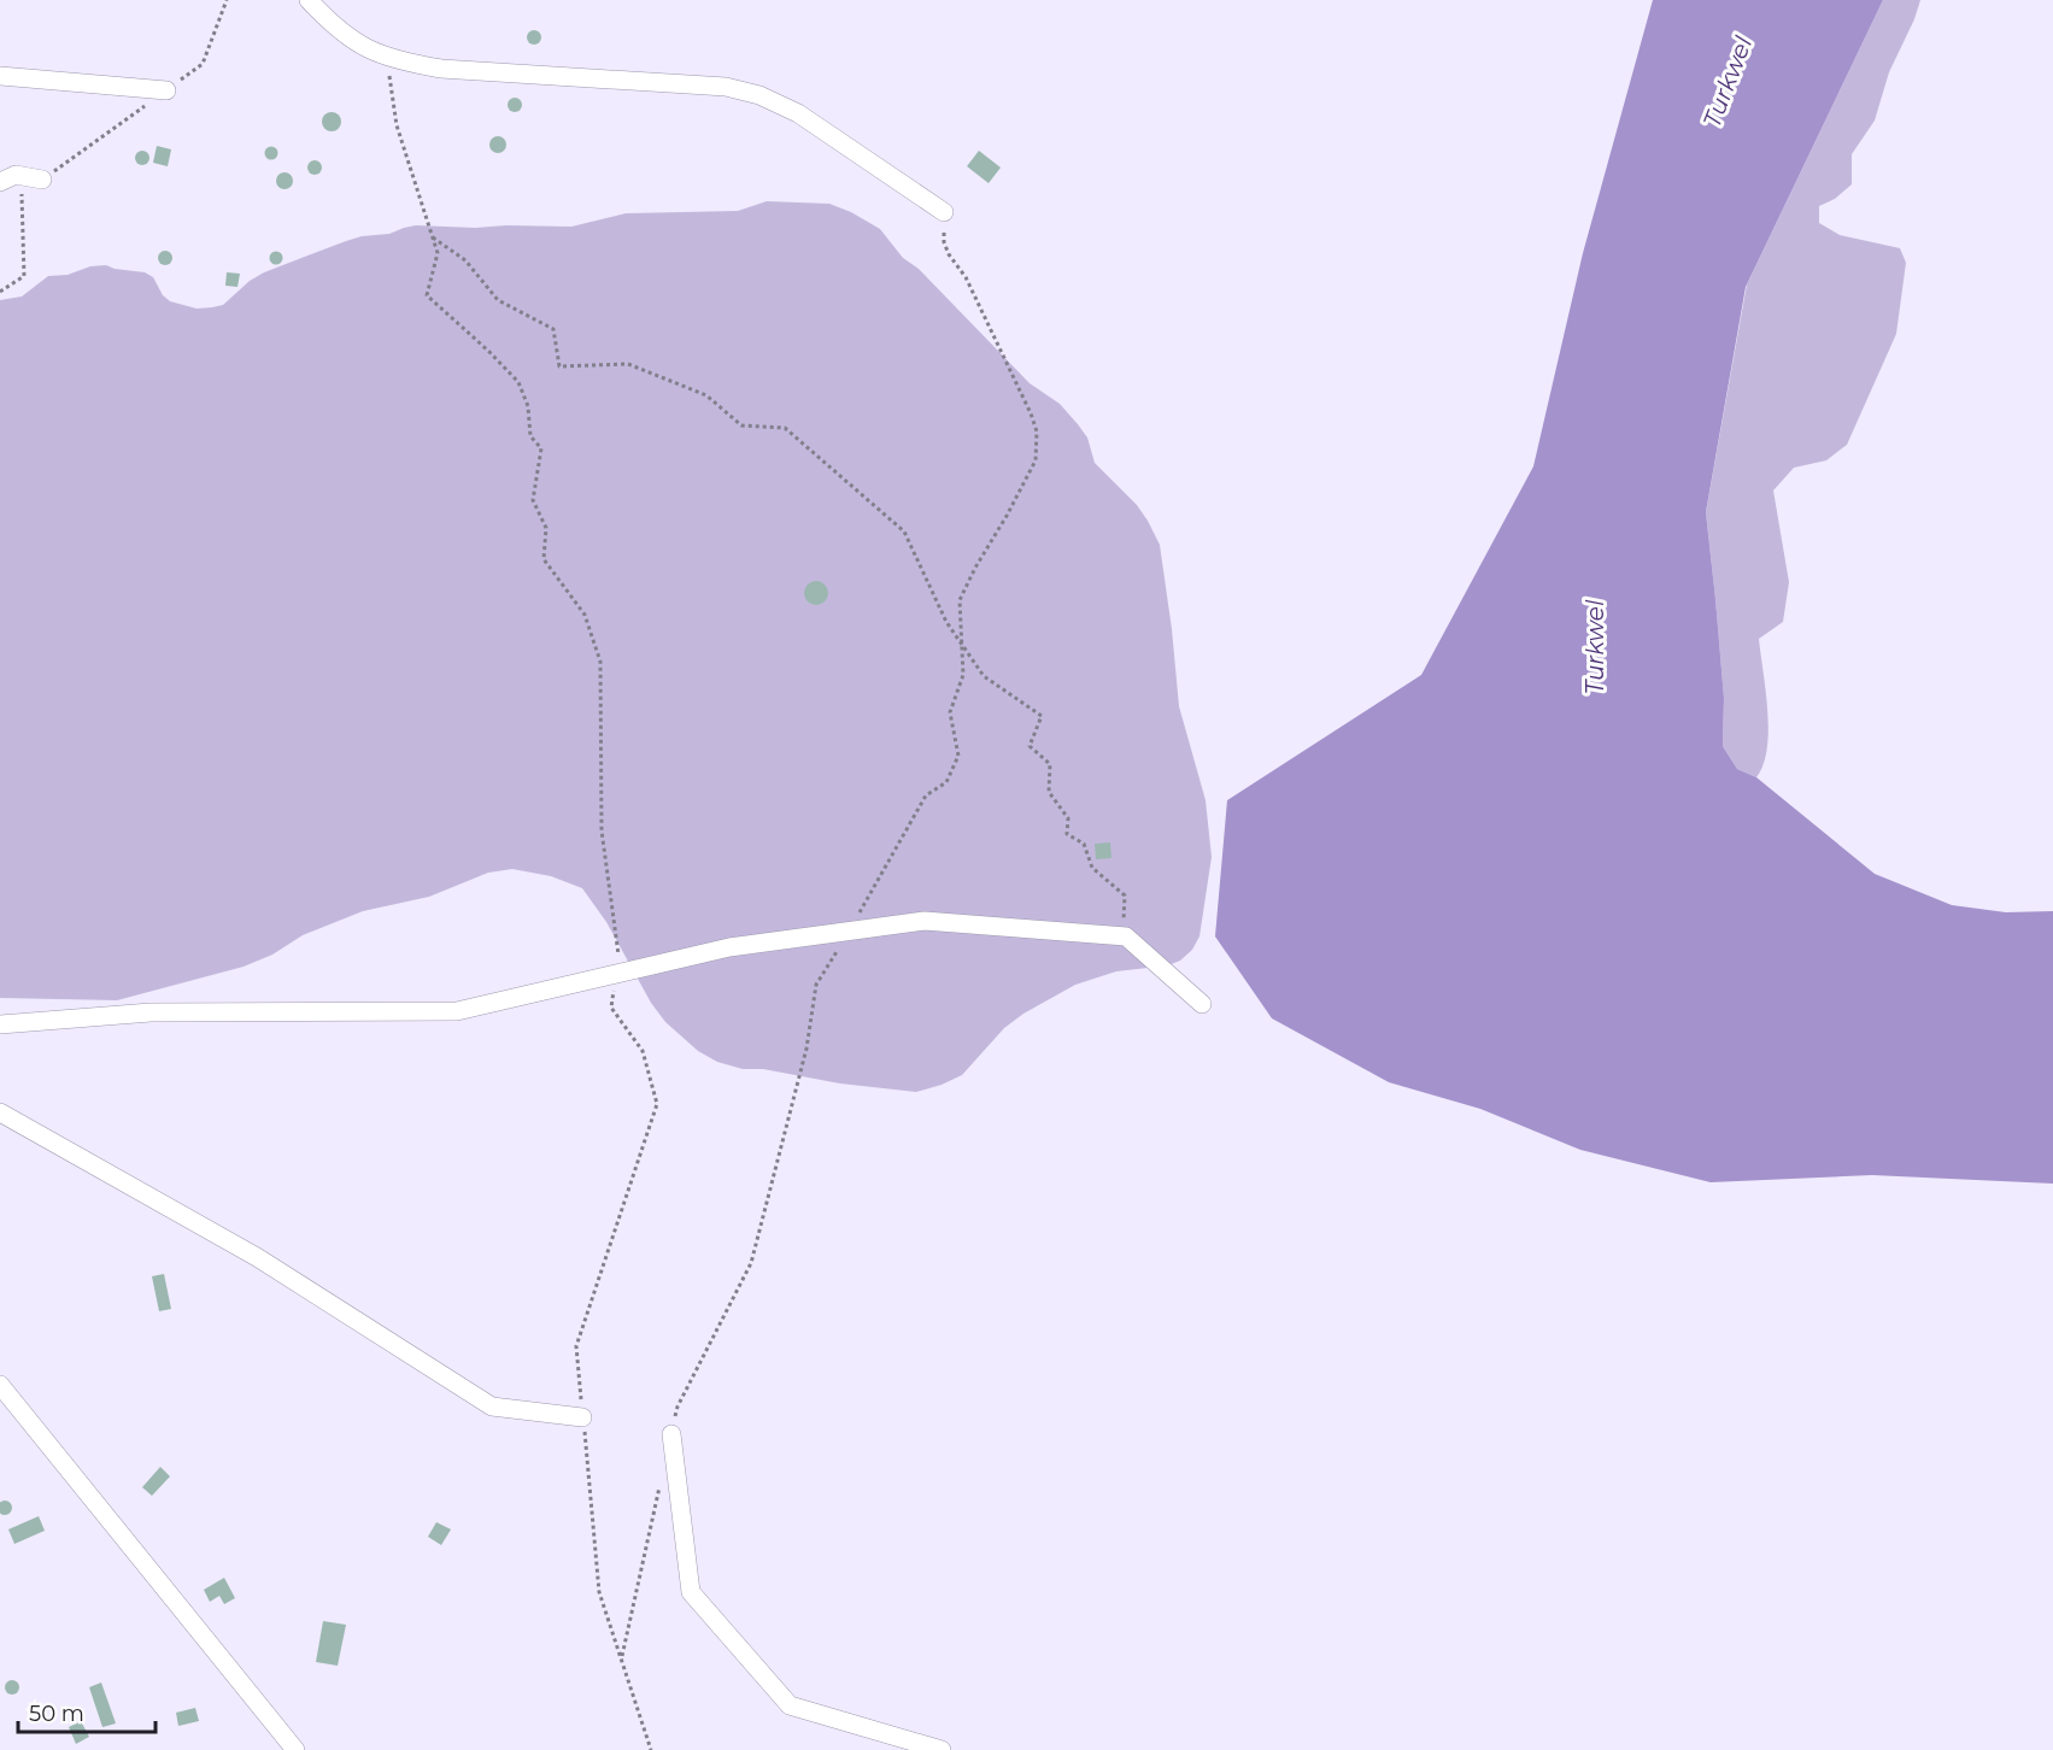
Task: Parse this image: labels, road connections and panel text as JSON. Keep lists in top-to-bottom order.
{
  "water": ["Turkwel"],
  "scale_bar": "50 m"
}
